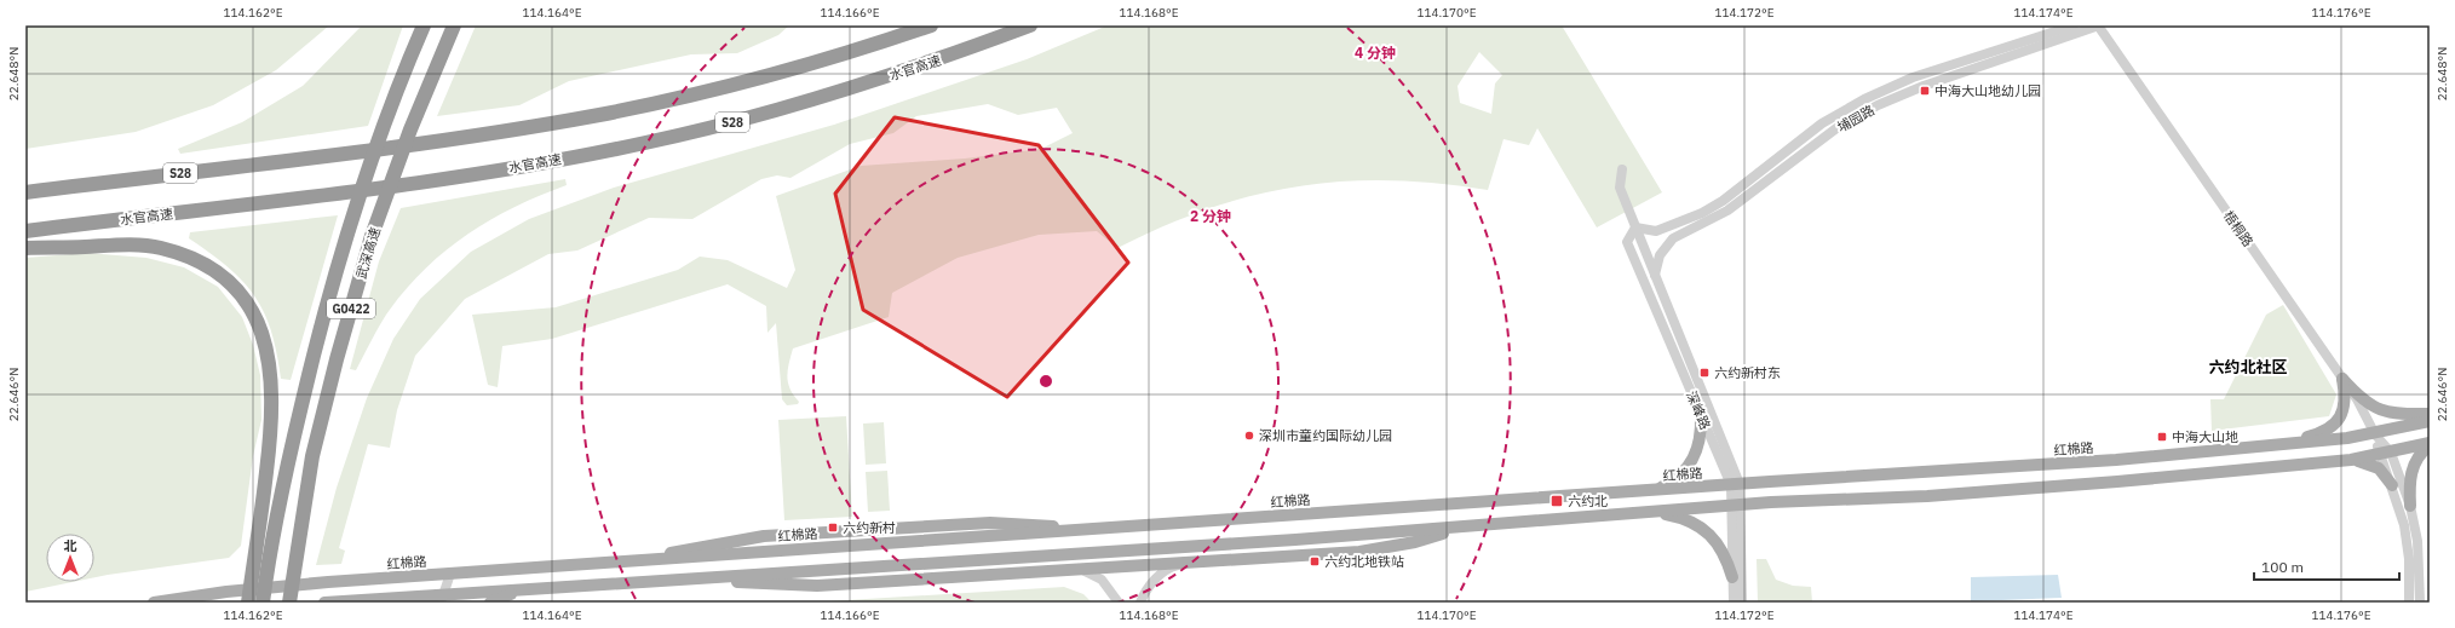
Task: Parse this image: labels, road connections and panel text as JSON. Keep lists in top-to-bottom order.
{
  "streets": {
    "highway": [
      "水官高速",
      "S28",
      "武深高速",
      "G0422"
    ],
    "main road": ["红棉路"],
    "street": ["埔园路", "梧桐路", "深峰路"]
  },
  "crossings": [
    ["埔园路", "梧桐路"],
    ["埔园路", "深峰路"],
    ["梧桐路", "红棉路"],
    ["深峰路", "红棉路"]
  ],
  "districts": ["六约北社区"],
  "places": {
    "transit": [
      "中海大山地幼儿园",
      "六约新村东",
      "中海大山地",
      "六约北",
      "六约新村",
      "六约北地铁站"
    ],
    "other": ["深圳市童约国际幼儿园"]
  },
  "scale_bar": "100 m",
  "north": "top",
  "coordinates": [
    "114.162°E",
    "114.164°E",
    "114.166°E",
    "114.168°E",
    "114.170°E",
    "114.172°E",
    "114.174°E",
    "114.176°E",
    "22.648°N",
    "22.646°N"
  ],
  "rings": ["4 分钟", "2 分钟"]
}
